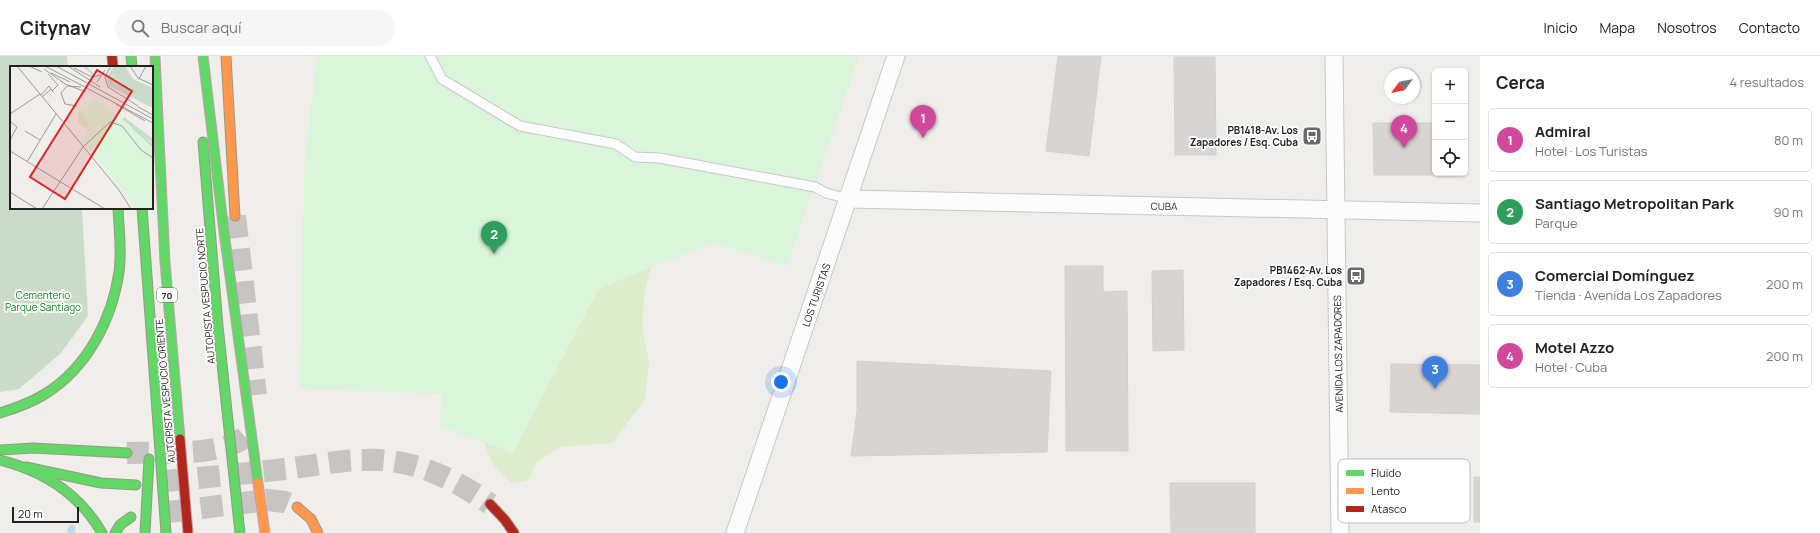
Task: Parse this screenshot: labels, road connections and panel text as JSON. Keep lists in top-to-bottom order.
{
  "streets": {
    "main road": ["70", "AUTOPISTA VESPUCIO NORTE", "AUTOPISTA VESPUCIO ORIENTE"],
    "street": ["CUBA", "LOS TURISTAS", "AVENIDA LOS ZAPADORES"]
  },
  "crossings": [
    ["CUBA", "LOS TURISTAS"],
    ["CUBA", "AVENIDA LOS ZAPADORES"]
  ],
  "parks": ["Cementerio Parque Santiago"],
  "places": {
    "bus stop": ["PB1418-Av. Los Zapadores / Esq. Cuba", "PB1462-Av. Los Zapadores / Esq. Cuba"]
  },
  "legend": ["Fluido", "Lento", "Atasco"],
  "scale_bar": "20 m",
  "north": "bottom left",
  "page": {
    "header": "Citynav",
    "search": "Buscar aquí",
    "nav": [
      "Inicio",
      "Mapa",
      "Nosotros",
      "Contacto"
    ],
    "heading": ["Cerca", "4 resultados"],
    "map_buttons": ["+", "−"],
    "pins": [
      "1",
      "4",
      "2",
      "3"
    ],
    "list": [
      {
        "mark": "1",
        "name": "Admiral",
        "note": "Hotel · Los Turistas",
        "value": "80 m"
      },
      {
        "mark": "2",
        "name": "Santiago Metropolitan Park",
        "note": "Parque",
        "value": "90 m"
      },
      {
        "mark": "3",
        "name": "Comercial Domínguez",
        "note": "Tienda · Avenida Los Zapadores",
        "value": "200 m"
      },
      {
        "mark": "4",
        "name": "Motel Azzo",
        "note": "Hotel · Cuba",
        "value": "200 m"
      }
    ],
    "scale": "20 m"
  }
}
